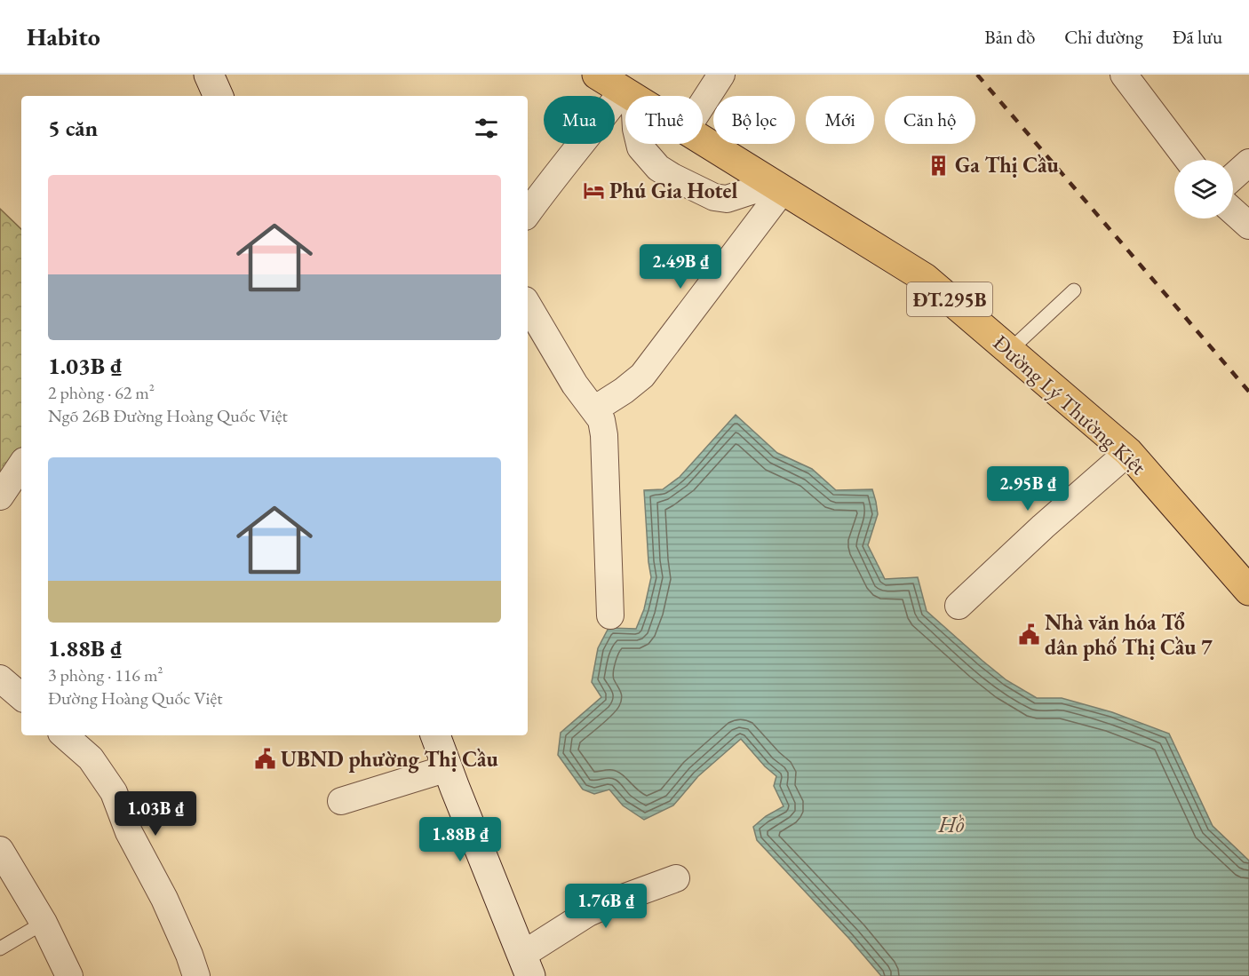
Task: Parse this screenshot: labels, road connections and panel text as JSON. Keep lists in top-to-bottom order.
{
  "streets": {
    "main road": ["ĐT.295B", "Đường Lý Thường Kiệt"]
  },
  "water": ["Hồ"],
  "places": {
    "building": ["Ga Thị Cầu"],
    "hotel": ["Phú Gia Hotel"],
    "public building": ["Nhà văn hóa Tổ dân phố Thị Cầu 7", "UBND phường Thị Cầu"]
  },
  "page": {
    "header": "Habito",
    "nav": ["Bản đồ", "Chỉ đường", "Đã lưu"],
    "chip": [
      "Mua",
      "Thuê",
      "Bộ lọc",
      "Mới",
      "Căn hộ"
    ],
    "heading": "5 căn",
    "list": [
      {
        "name": "1.03B ₫",
        "note": "2 phòng · 62 m² · Ngõ 26B Đường Hoàng Quốc Việt"
      },
      {
        "name": "1.88B ₫",
        "note": "3 phòng · 116 m² · Đường Hoàng Quốc Việt"
      }
    ],
    "price": [
      "2.49B ₫",
      "2.95B ₫",
      "1.03B ₫",
      "1.88B ₫",
      "1.76B ₫"
    ]
  }
}
